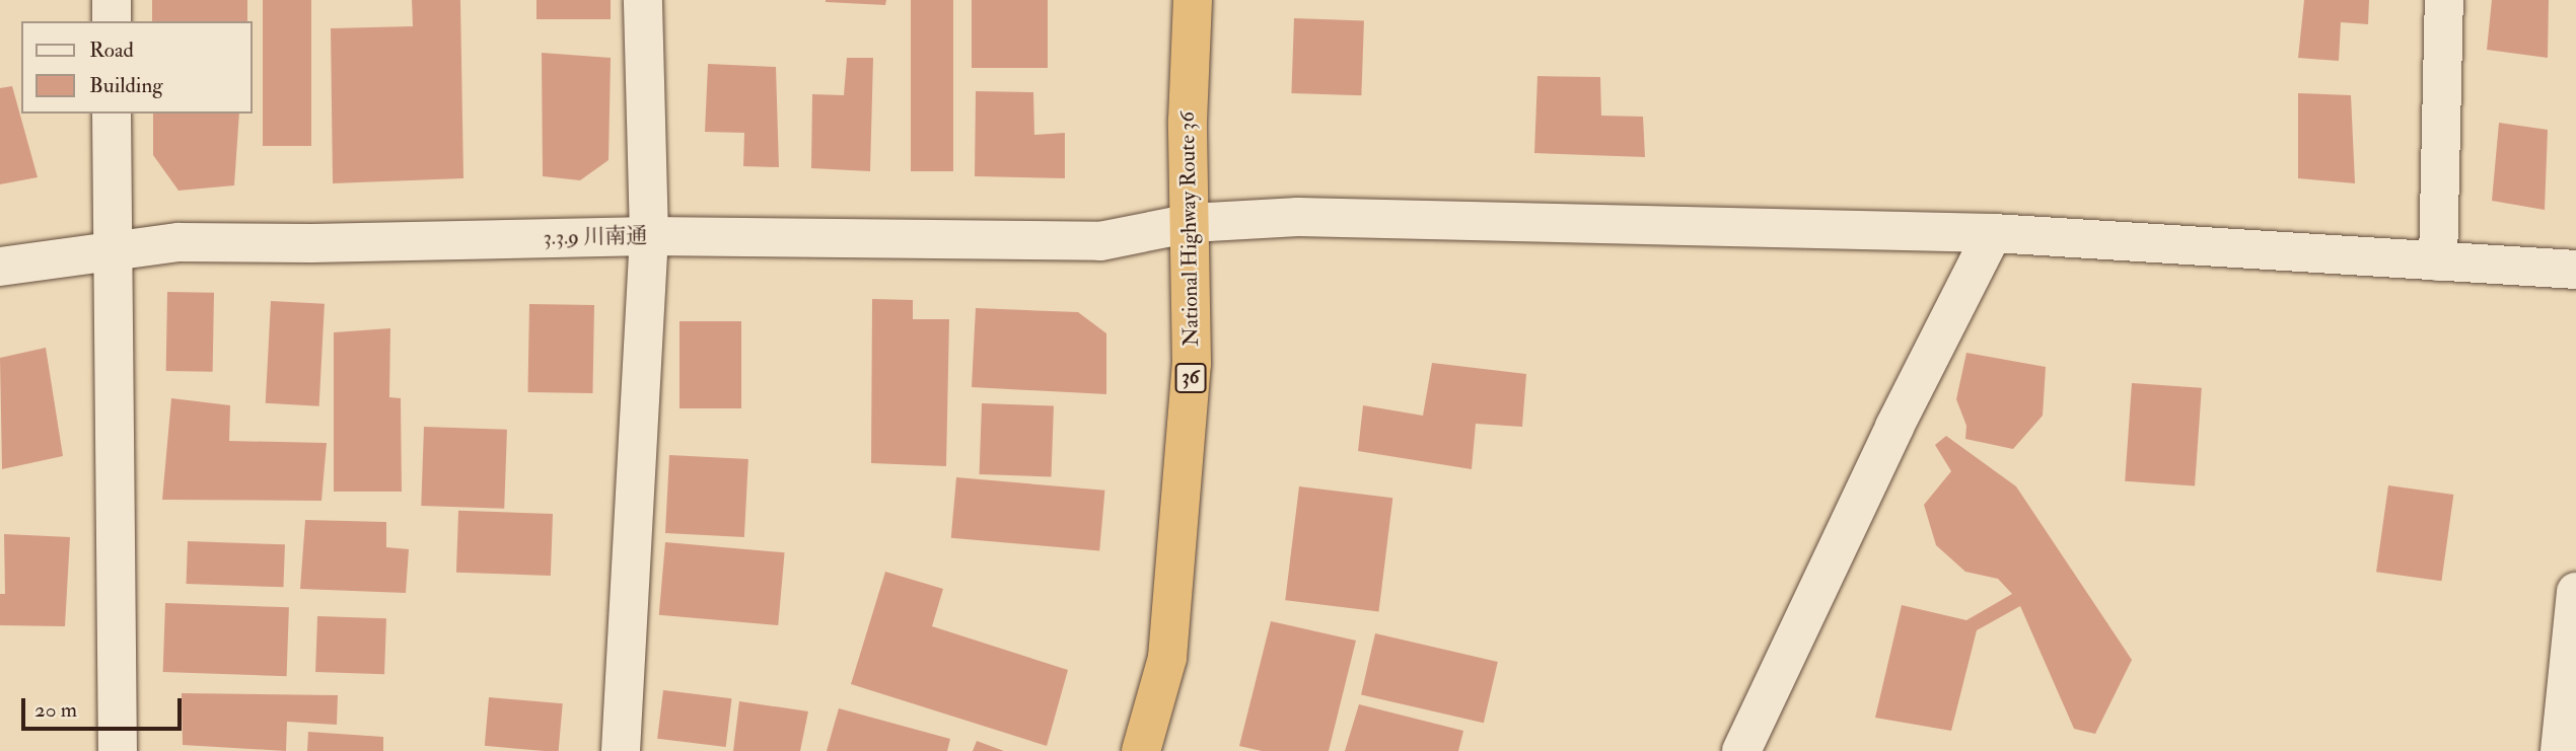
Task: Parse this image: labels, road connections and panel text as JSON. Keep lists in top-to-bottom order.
{
  "streets": {
    "highway": ["National Highway Route 36", "36"],
    "street": ["3.3.9 川南通"]
  },
  "crossings": [
    ["National Highway Route 36", "3.3.9 川南通"]
  ],
  "legend": ["Road", "Building"],
  "scale_bar": "20 m"
}
